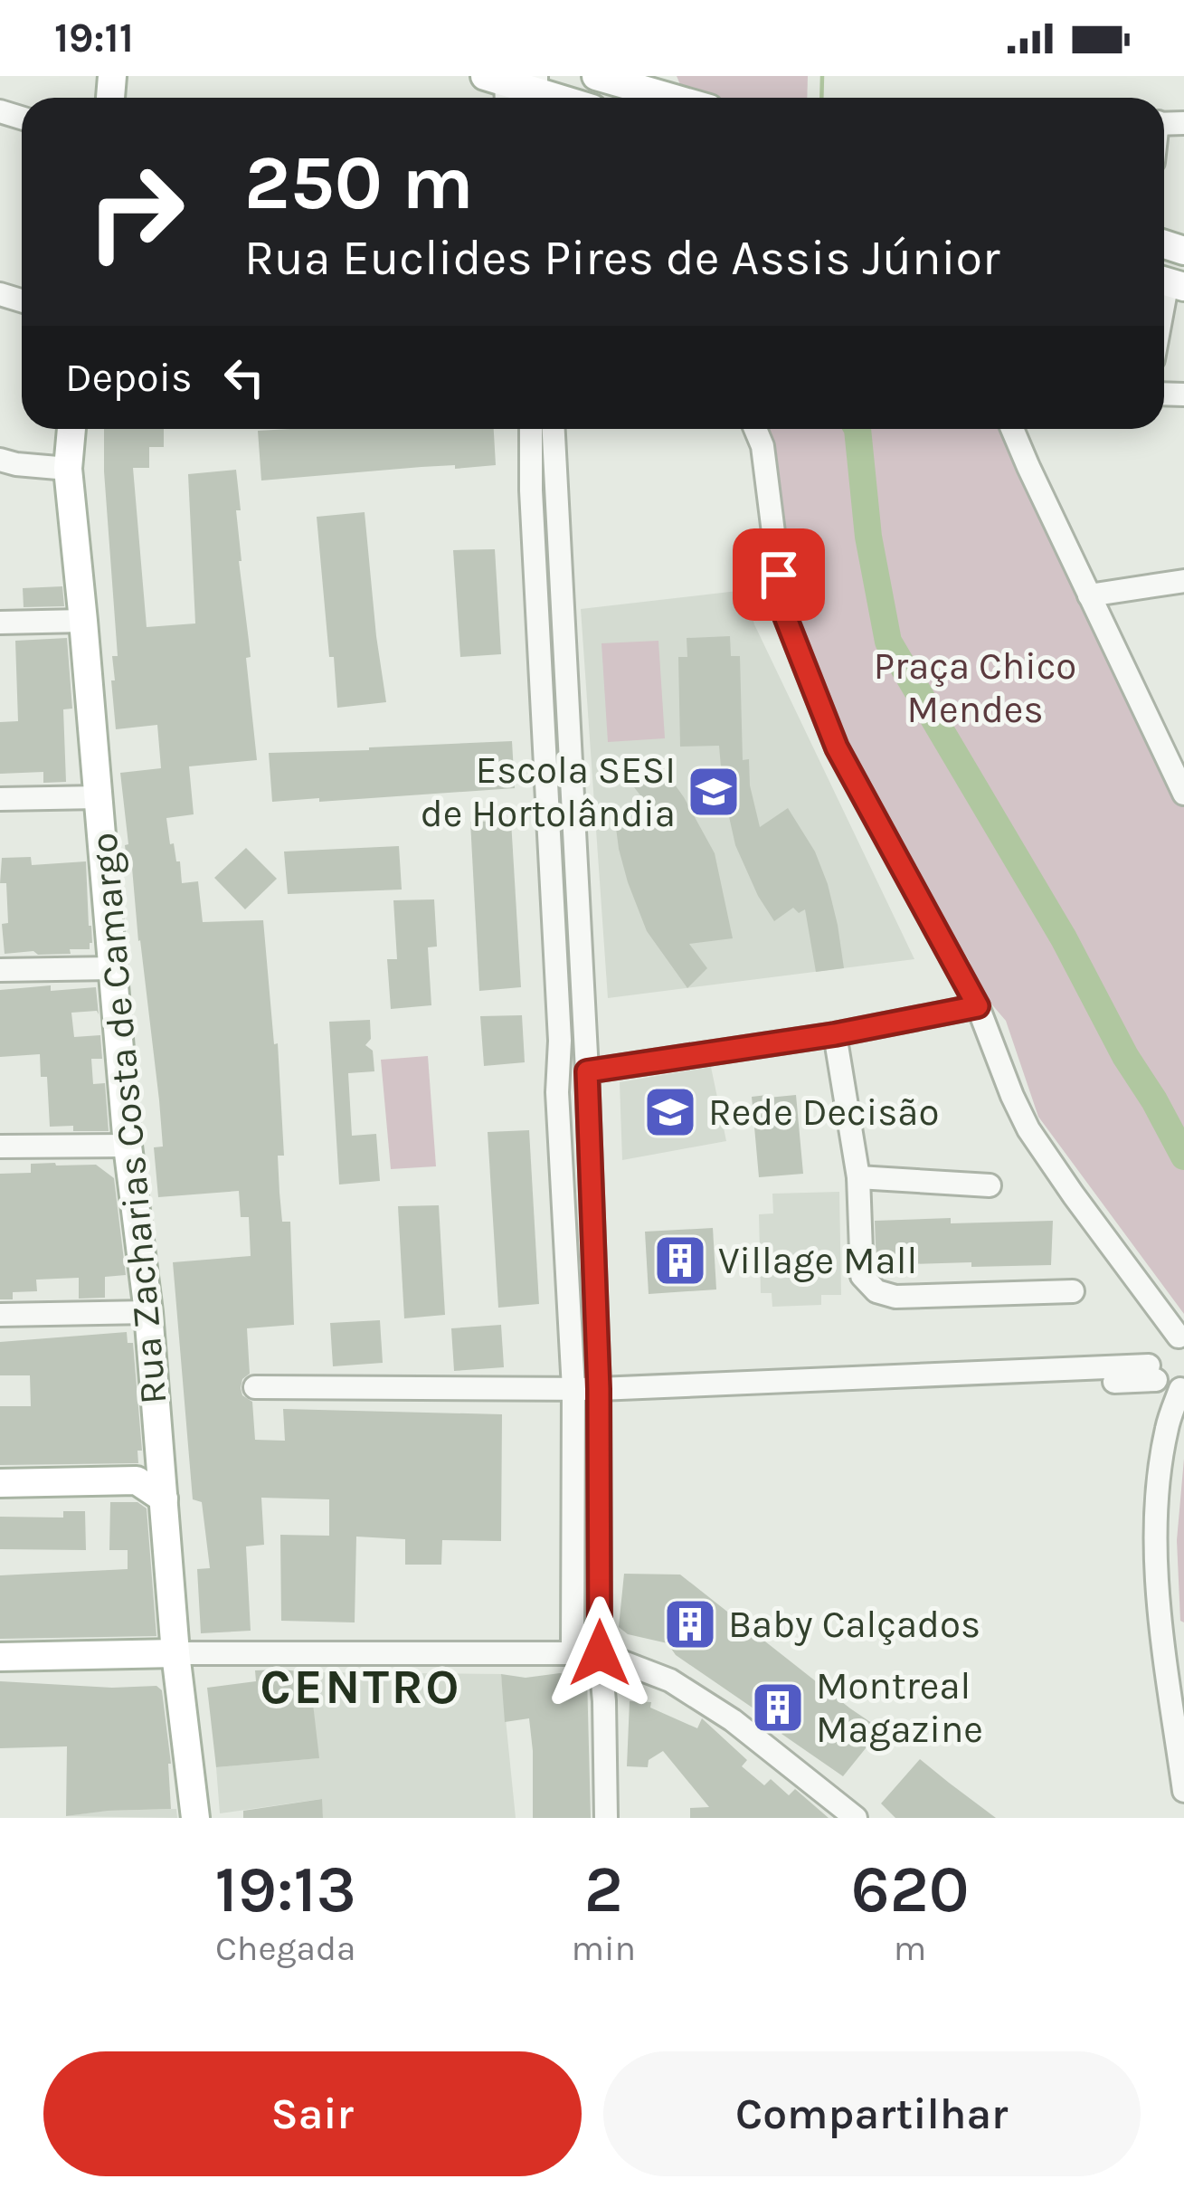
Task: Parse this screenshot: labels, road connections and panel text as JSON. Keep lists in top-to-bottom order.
{
  "streets": {
    "main road": ["Rua Zacharias Costa de Camargo"]
  },
  "districts": ["CENTRO"],
  "parks": ["Praça Chico Mendes"],
  "places": {
    "school or university": ["Escola SESI de Hortolândia", "Rede Decisão"],
    "building": ["Village Mall", "Baby Calçados", "Montreal Magazine"]
  },
  "page": {
    "status": "19:11",
    "turn": ["250 m", "Rua Euclides Pires de Assis Júnior"],
    "then": "Depois",
    "eta": [
      "19:13",
      "Chegada",
      "2",
      "min",
      "620",
      "m"
    ],
    "buttons": ["Sair", "Compartilhar"]
  }
}
